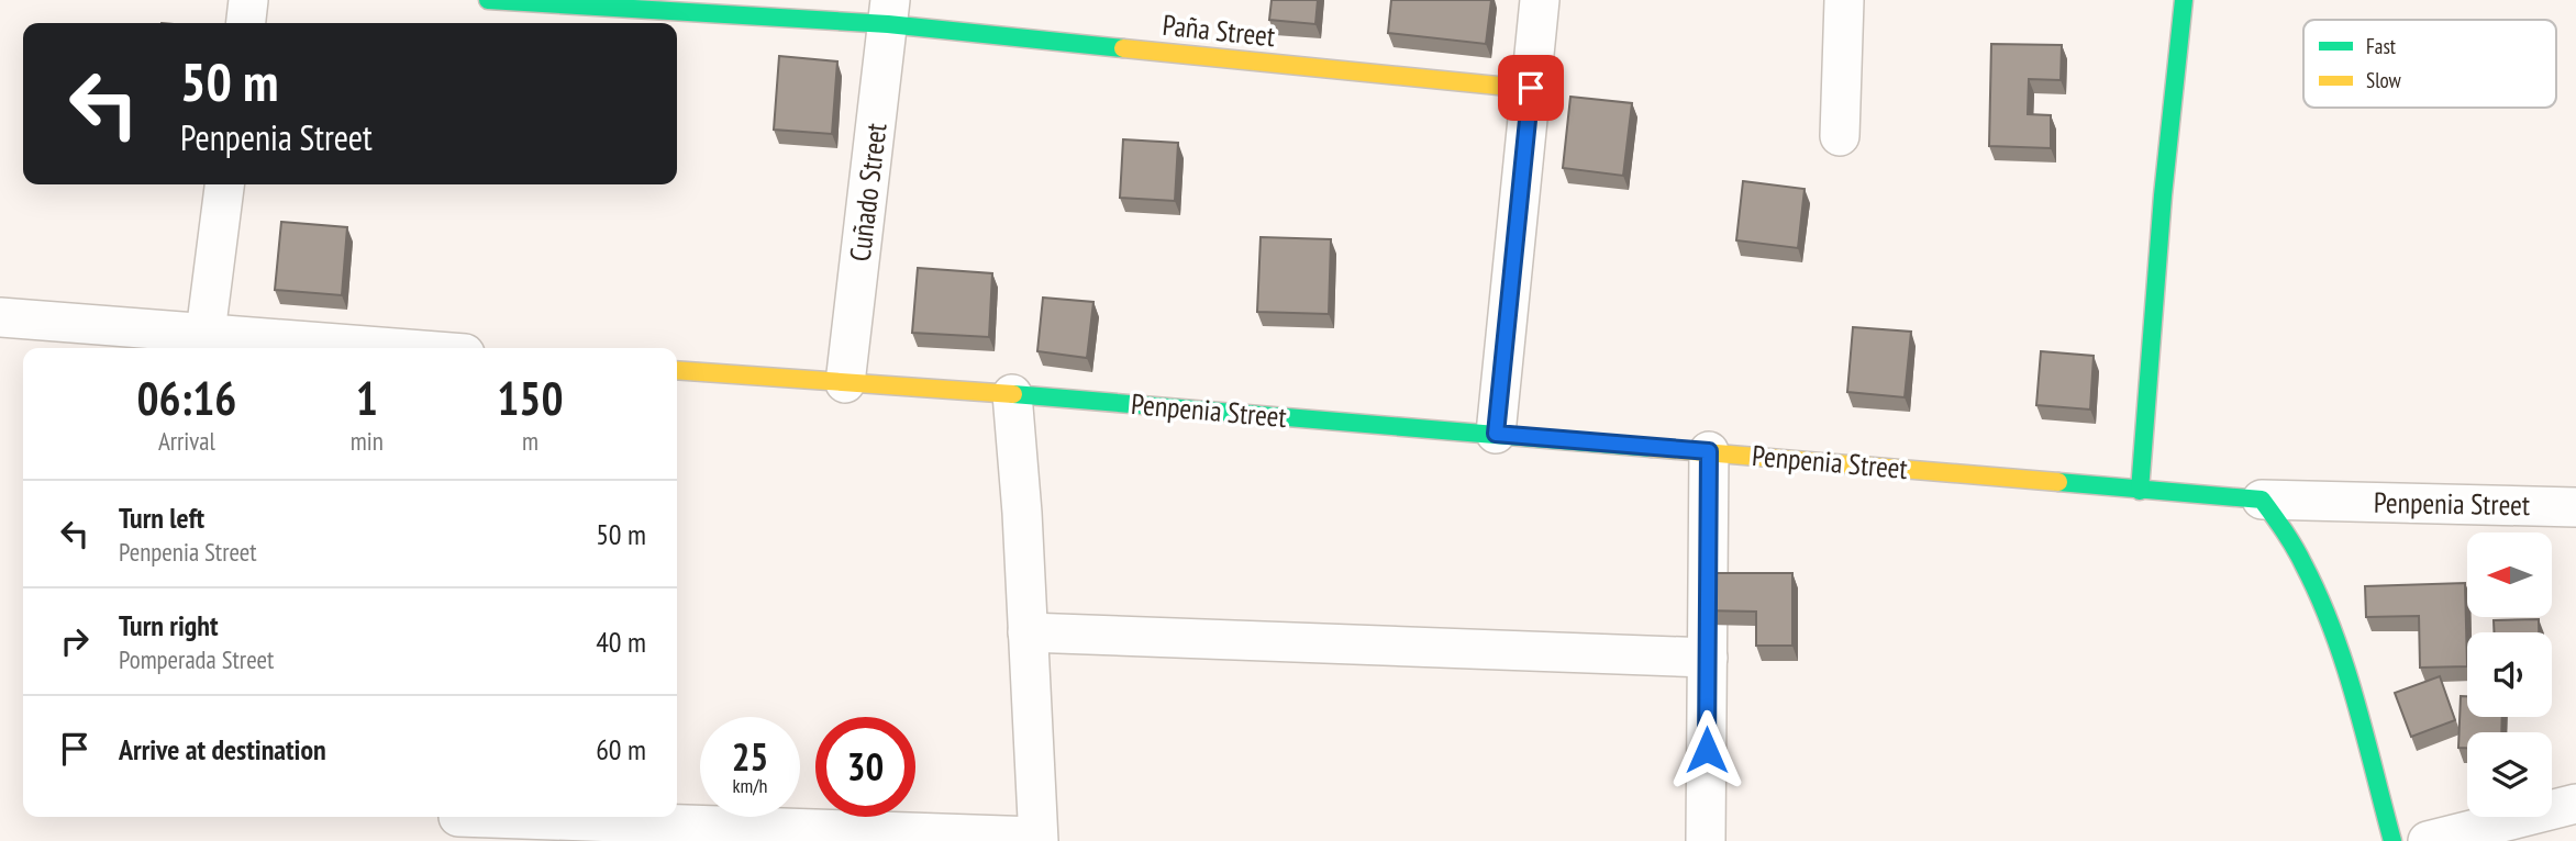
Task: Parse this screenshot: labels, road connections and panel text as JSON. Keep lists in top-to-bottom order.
{
  "streets": {
    "street": ["Paña Street", "Cuñado Street", "Penpenia Street"]
  },
  "crossings": [
    ["Paña Street", "Cuñado Street"],
    ["Cuñado Street", "Penpenia Street"]
  ],
  "legend": ["Fast", "Slow"],
  "north": "left",
  "page": {
    "turn": ["50 m", "Penpenia Street"],
    "eta": [
      "06:16",
      "Arrival",
      "1",
      "min",
      "150",
      "m"
    ],
    "list": [
      {
        "name": "Turn left",
        "note": "Penpenia Street",
        "value": "50 m"
      },
      {
        "name": "Turn right",
        "note": "Pomperada Street",
        "value": "40 m"
      },
      {
        "name": "Arrive at destination",
        "value": "60 m"
      }
    ],
    "speed": "25 km/h",
    "limit": "30"
  }
}
